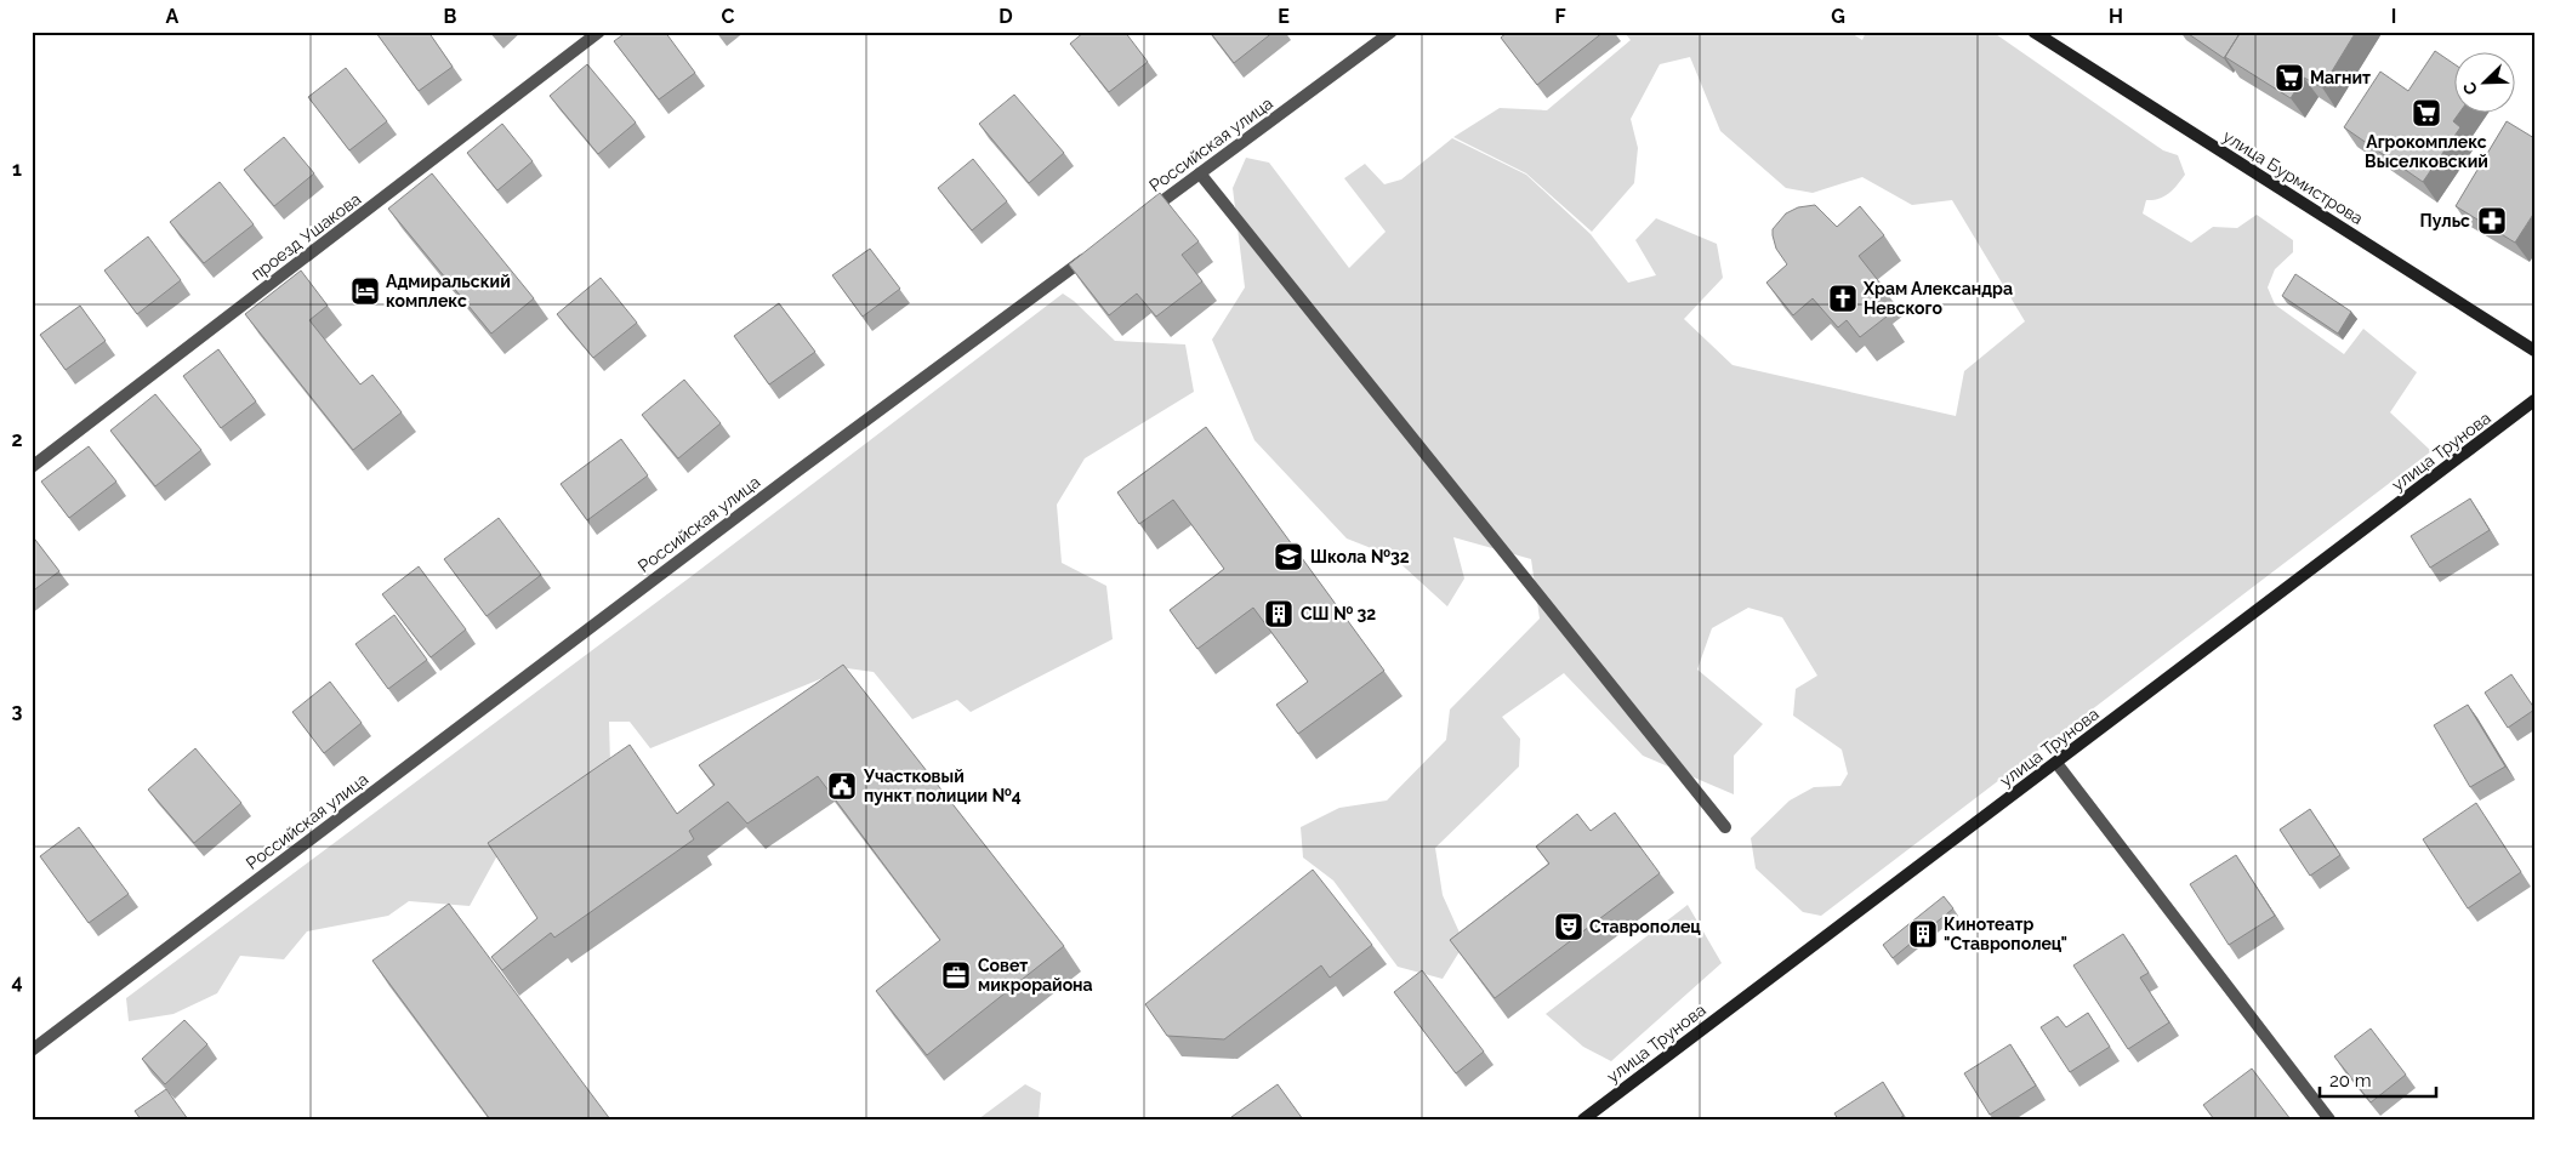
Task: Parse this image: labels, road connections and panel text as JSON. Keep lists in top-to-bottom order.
{
  "streets": {
    "street": [
      "Российская улица",
      "улица Бурмистрова",
      "проезд Ушакова",
      "улица Трунова"
    ]
  },
  "places": {
    "supermarket": ["Магнит", "Агрокомплекс Выселковский"],
    "pharmacy": ["Пульс"],
    "hotel": ["Адмиральский комплекс"],
    "church": ["Храм Александра Невского"],
    "school or university": ["Школа №32"],
    "building": ["СШ № 32", "Кинотеатр \"Ставрополец\""],
    "public building": ["Участковый пункт полиции №4"],
    "theatre": ["Ставрополец"],
    "office": ["Совет микрорайона"]
  },
  "scale_bar": "20 m",
  "north": "bottom left",
  "grid": {
    "columns": [
      "A",
      "B",
      "C",
      "D",
      "E",
      "F",
      "G",
      "H",
      "I"
    ],
    "rows": [
      "1",
      "2",
      "3",
      "4"
    ]
  }
}
